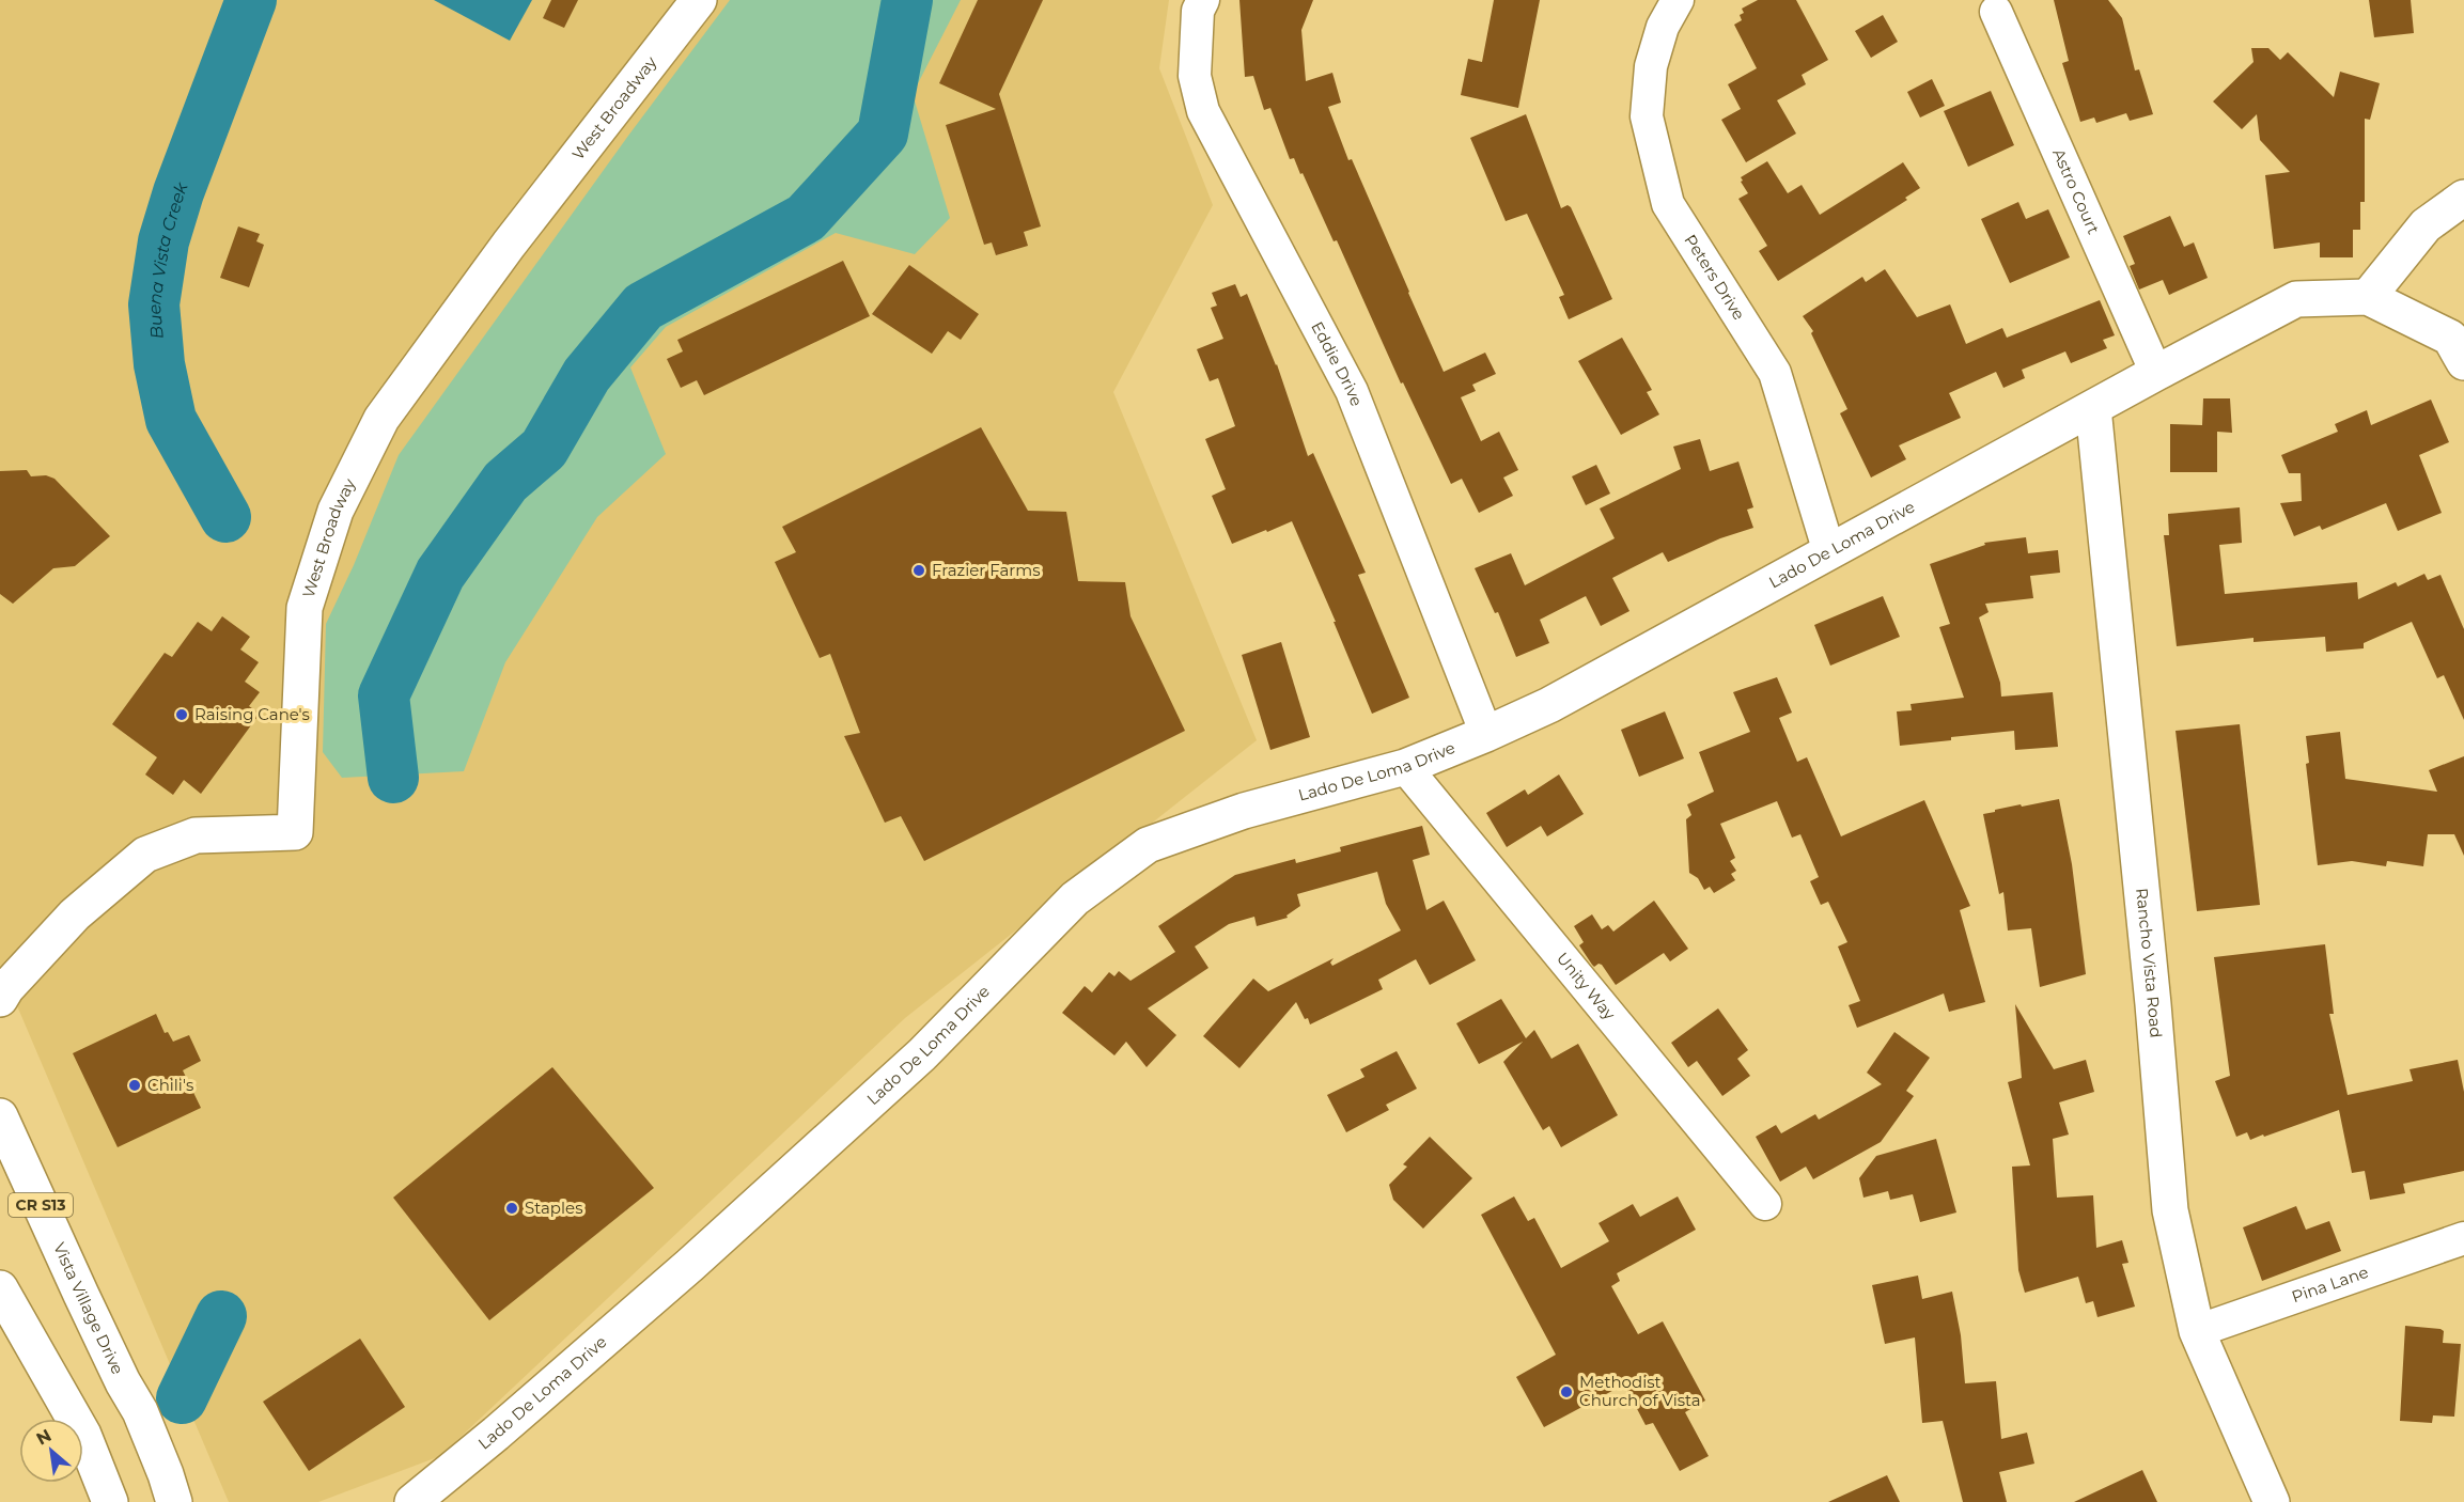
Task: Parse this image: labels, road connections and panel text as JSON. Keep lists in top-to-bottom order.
{
  "streets": {
    "street": [
      "West Broadway",
      "Astro Court",
      "Peters Drive",
      "Eddie Drive",
      "Lado De Loma Drive",
      "Rancho Vista Road",
      "Unity Way",
      "CR S13",
      "Pina Lane",
      "Vista Village Drive"
    ]
  },
  "crossings": [
    ["Astro Court", "Lado De Loma Drive"],
    ["Peters Drive", "Lado De Loma Drive"],
    ["Eddie Drive", "Lado De Loma Drive"],
    ["Lado De Loma Drive", "Rancho Vista Road"],
    ["Lado De Loma Drive", "Unity Way"],
    ["Rancho Vista Road", "Pina Lane"]
  ],
  "water": ["Buena Vista Creek"],
  "places": [
    "Frazier Farms",
    "Raising Cane's",
    "Chili's",
    "Staples",
    "Methodist Church of Vista"
  ],
  "north": "top left"
}
